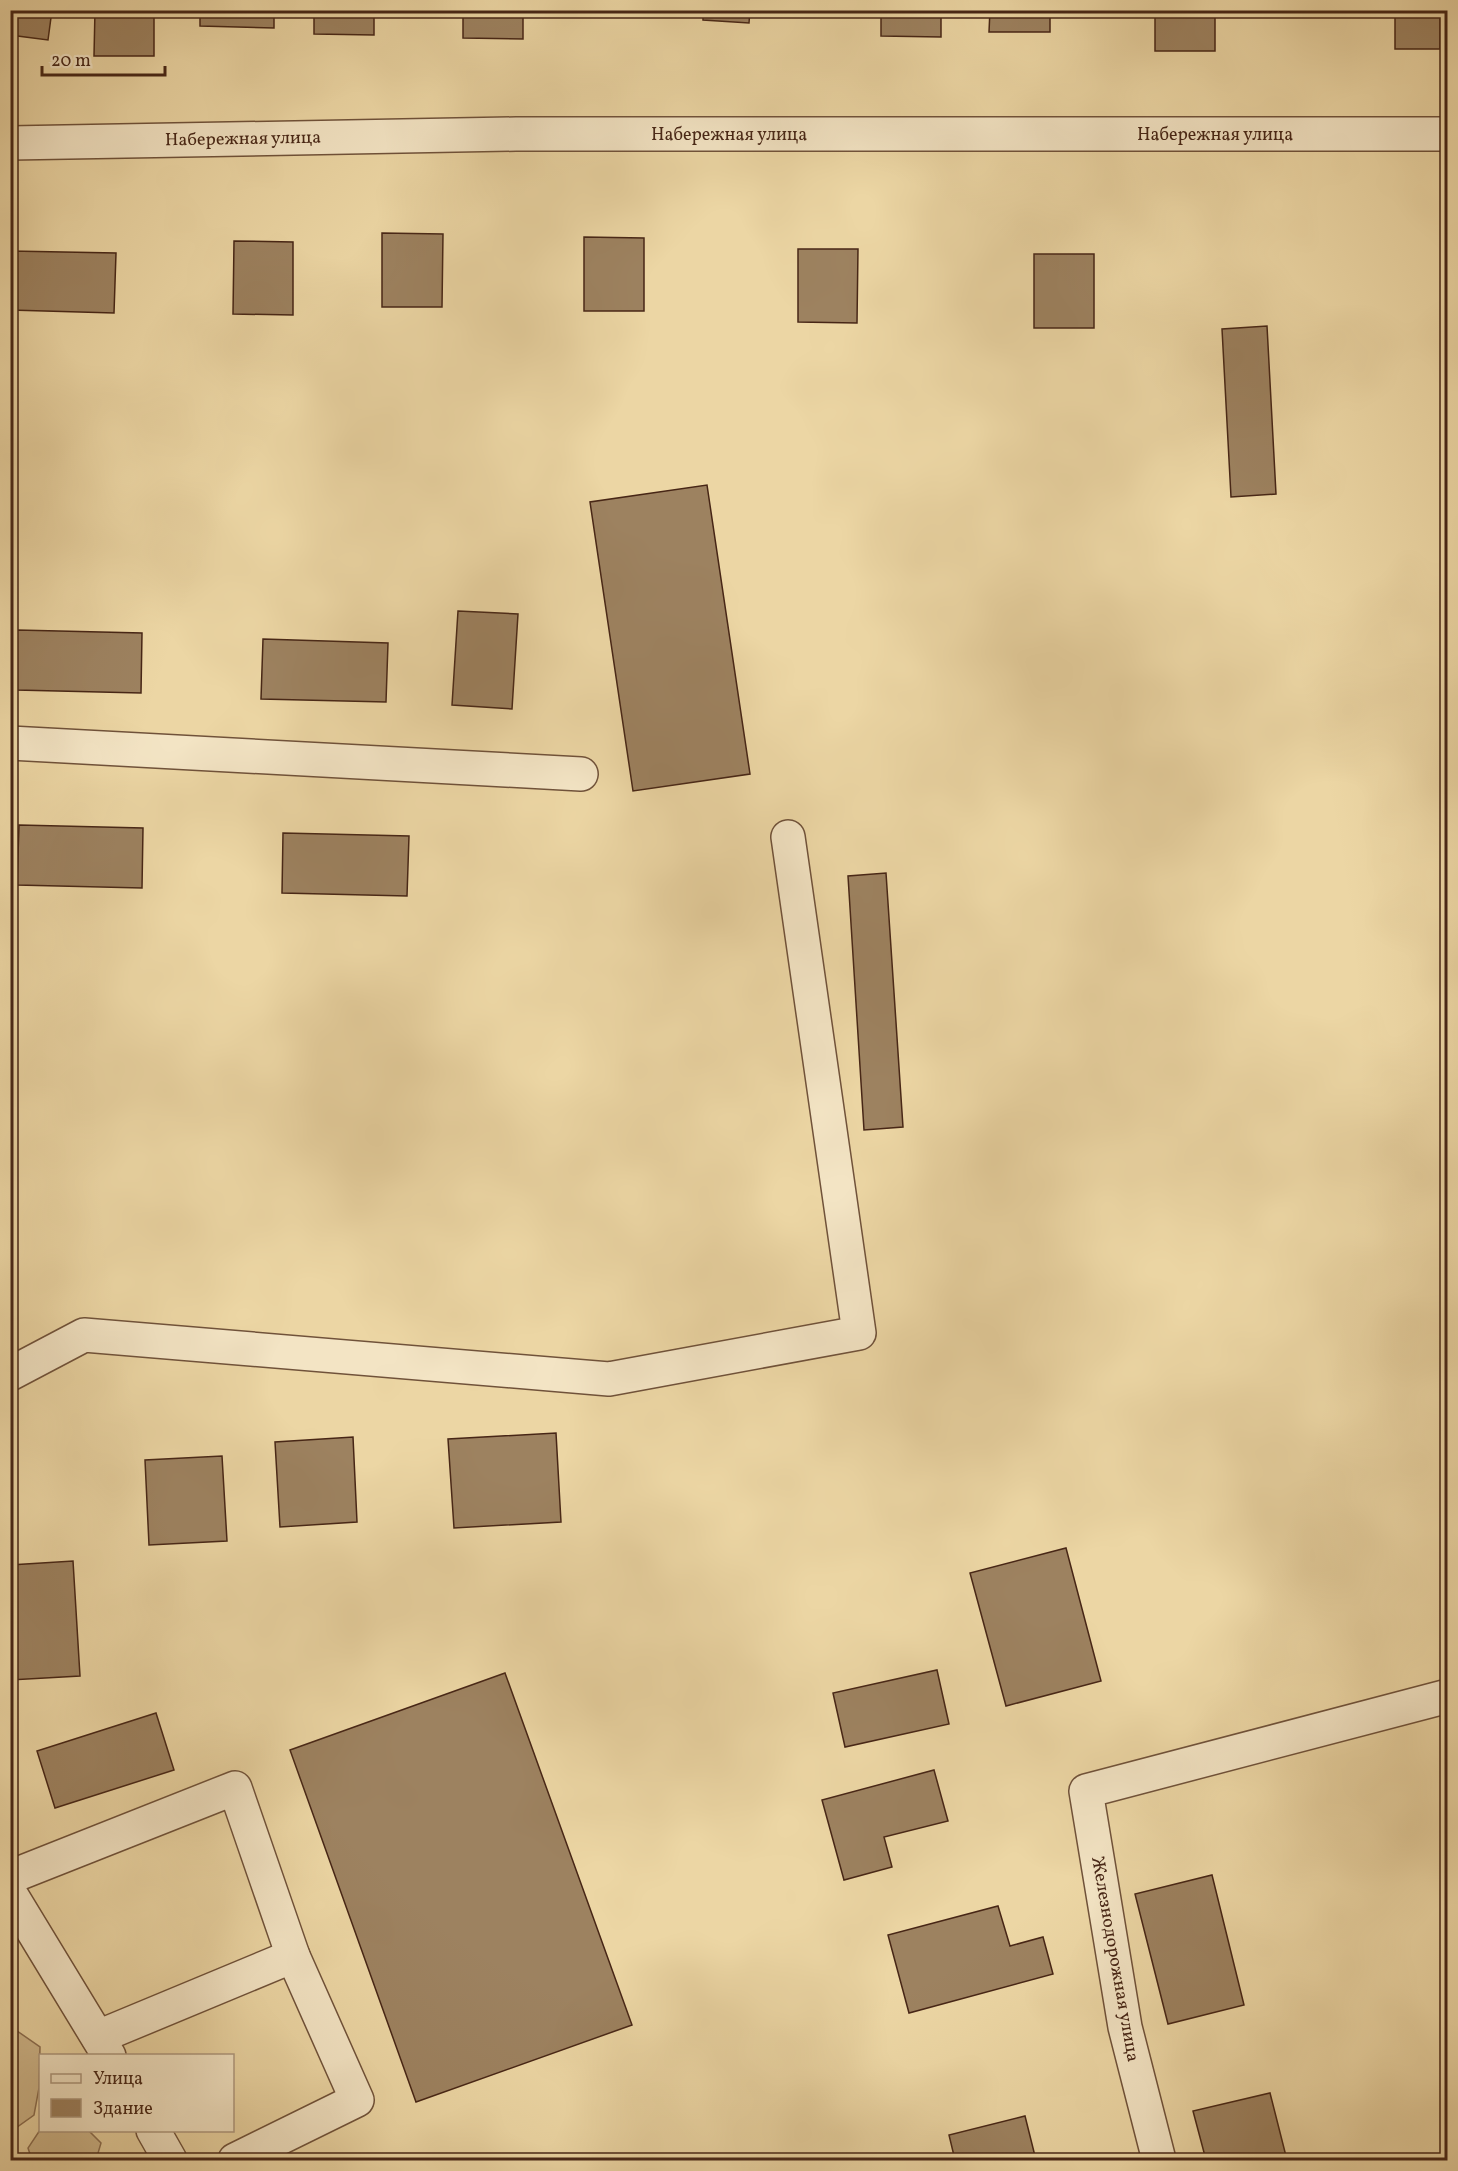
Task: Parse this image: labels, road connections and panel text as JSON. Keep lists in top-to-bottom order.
{
  "streets": {
    "street": ["Набережная улица", "Железнодорожная улица"]
  },
  "legend": ["Улица", "Здание"],
  "scale_bar": "20 m"
}
